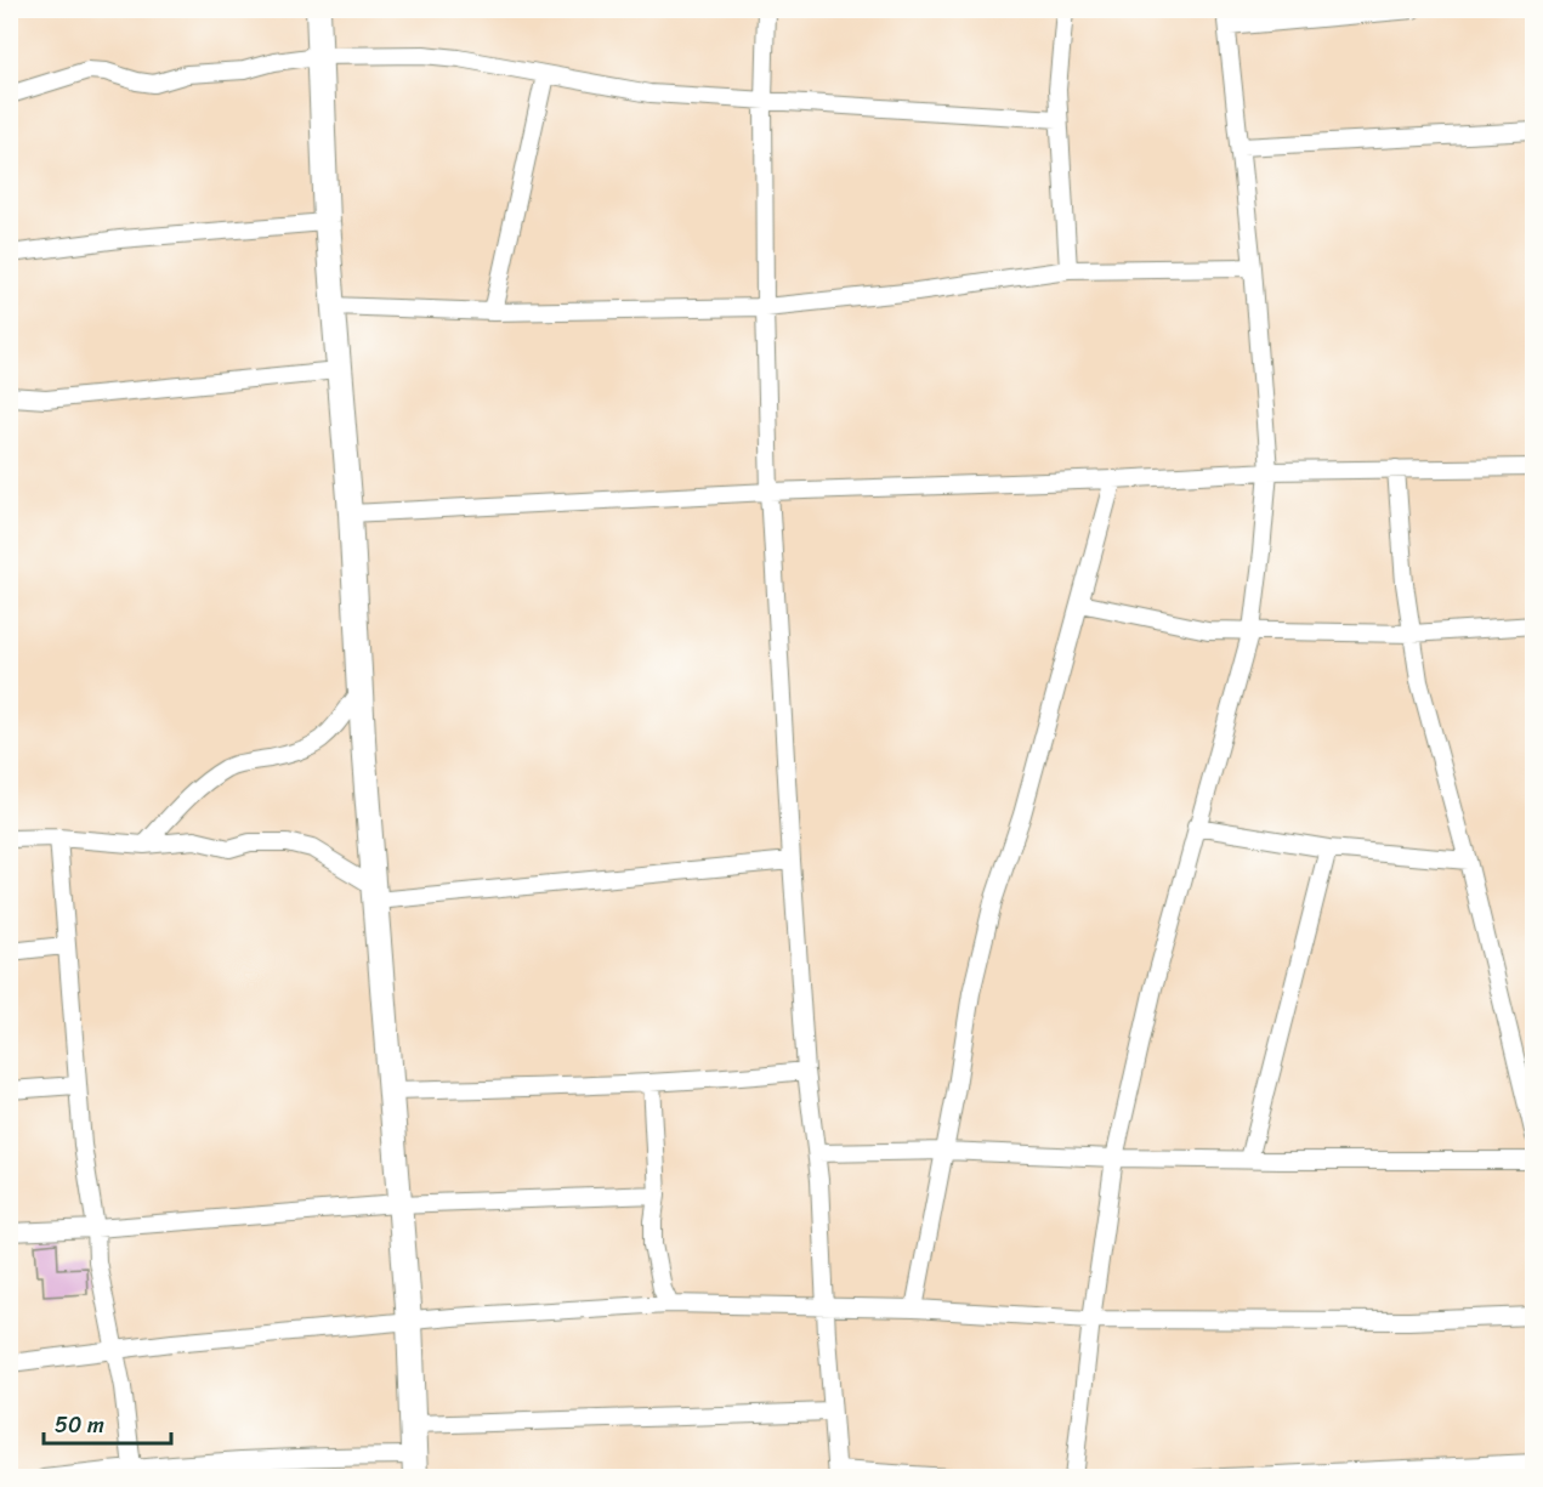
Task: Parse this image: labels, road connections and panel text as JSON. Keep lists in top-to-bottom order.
{
  "scale_bar": "50 m"
}
